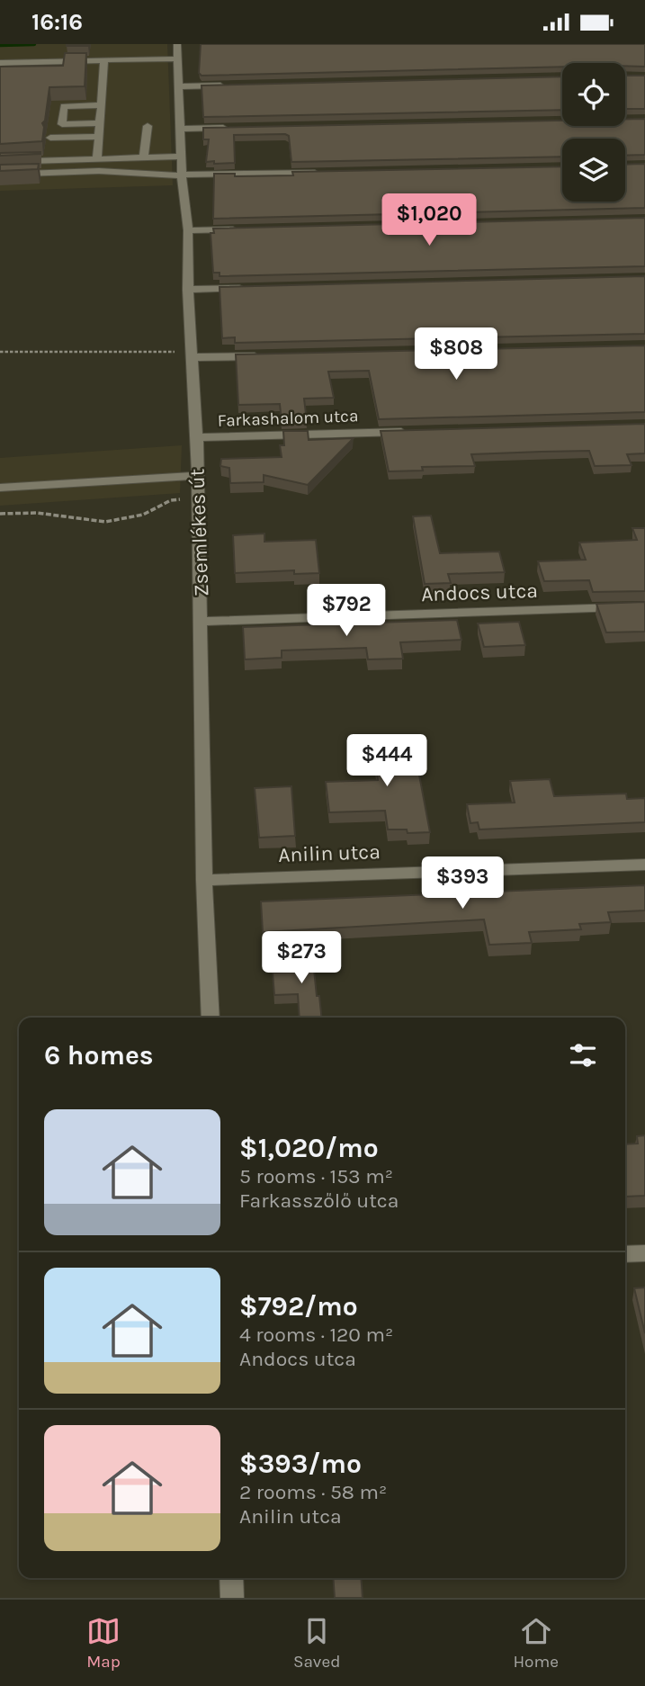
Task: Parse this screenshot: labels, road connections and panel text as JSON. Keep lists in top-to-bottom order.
{
  "streets": {
    "street": [
      "Farkashalom utca",
      "Zsemlékes út",
      "Andocs utca",
      "Anilin utca"
    ]
  },
  "crossings": [
    ["Farkashalom utca", "Zsemlékes út"],
    ["Zsemlékes út", "Andocs utca"],
    ["Zsemlékes út", "Anilin utca"]
  ],
  "page": {
    "status": "16:16",
    "price": [
      "$1,020",
      "$808",
      "$792",
      "$444",
      "$393",
      "$273"
    ],
    "heading": "6 homes",
    "list": [
      {
        "name": "$1,020/mo",
        "note": "5 rooms · 153 m² · Farkasszőlő utca"
      },
      {
        "name": "$792/mo",
        "note": "4 rooms · 120 m² · Andocs utca"
      },
      {
        "name": "$393/mo",
        "note": "2 rooms · 58 m² · Anilin utca"
      }
    ],
    "tabs": ["Map", "Saved", "Home"]
  }
}
